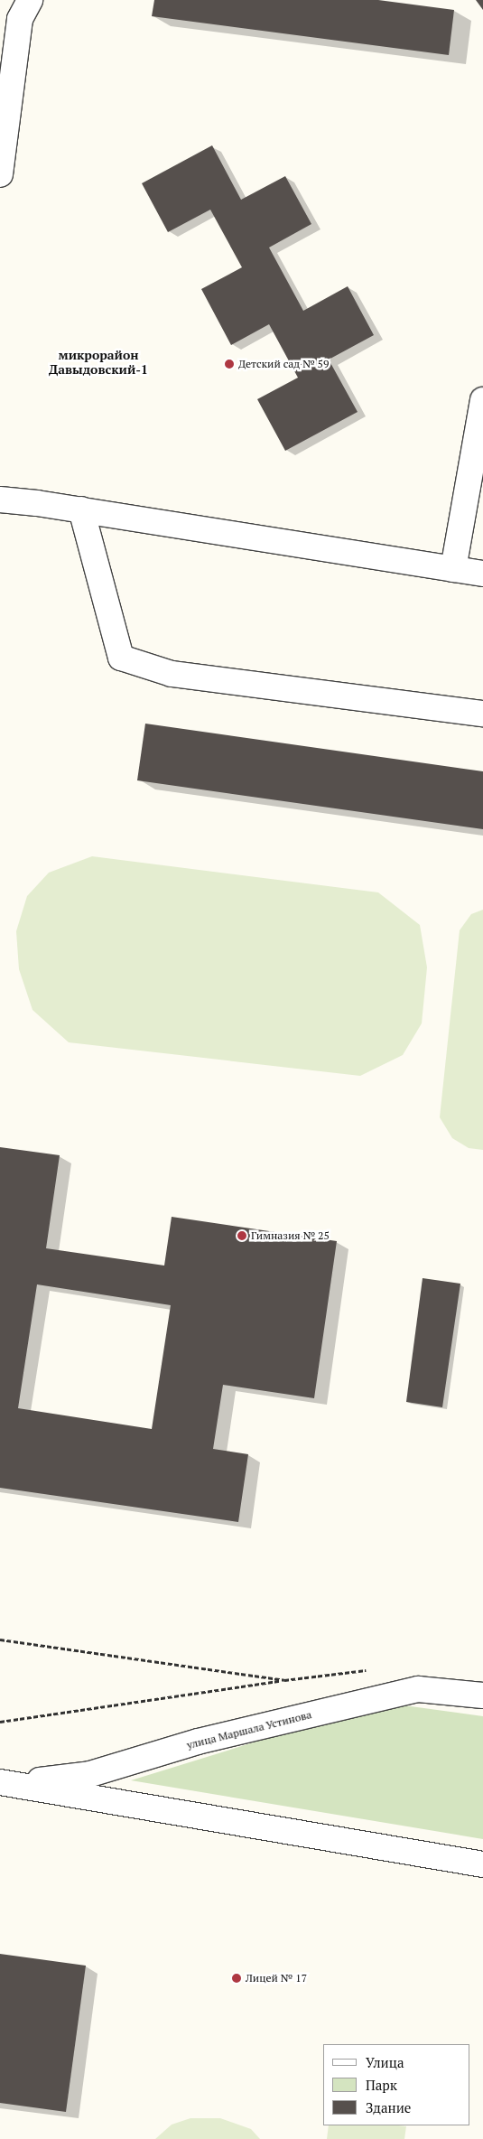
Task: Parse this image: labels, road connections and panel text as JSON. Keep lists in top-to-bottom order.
{
  "streets": {
    "street": ["улица Маршала Устинова"]
  },
  "districts": ["микрорайон Давыдовский-1"],
  "places": ["Детский сад № 59", "Гимназия № 25", "Лицей № 17"],
  "legend": ["Улица", "Парк", "Здание"]
}
